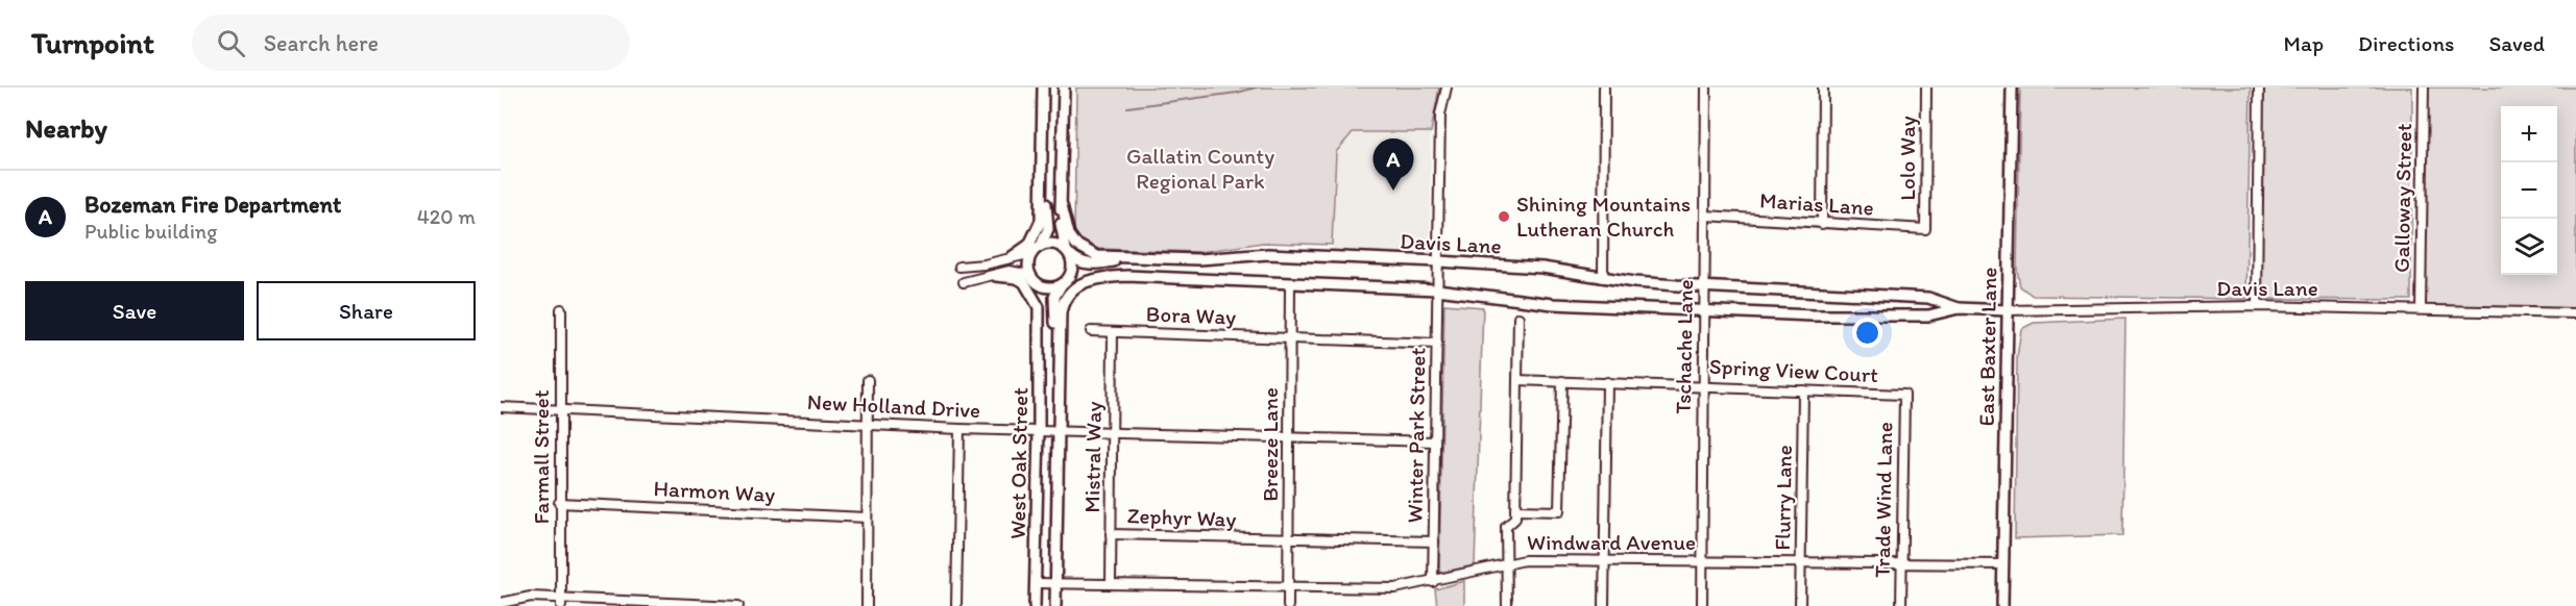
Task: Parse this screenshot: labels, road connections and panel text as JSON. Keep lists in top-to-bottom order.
{
  "streets": {
    "main road": ["Davis Lane", "East Baxter Lane", "West Oak Street"],
    "street": [
      "Lolo Way",
      "Galloway Street",
      "Marias Lane",
      "Bora Way",
      "Tschache Lane",
      "Spring View Court",
      "New Holland Drive",
      "Winter Park Street",
      "Breeze Lane",
      "Farmall Street",
      "Mistral Way",
      "Harmon Way",
      "Flurry Lane",
      "Trade Wind Lane",
      "Zephyr Way",
      "Windward Avenue"
    ]
  },
  "crossings": [
    ["Lolo Way", "Marias Lane"],
    ["Galloway Street", "Davis Lane"],
    ["Marias Lane", "Tschache Lane"],
    ["Davis Lane", "Tschache Lane"],
    ["Davis Lane", "East Baxter Lane"],
    ["Davis Lane", "Winter Park Street"],
    ["Davis Lane", "Breeze Lane"],
    ["Bora Way", "Winter Park Street"],
    ["Bora Way", "Breeze Lane"],
    ["Bora Way", "Mistral Way"],
    ["Tschache Lane", "Spring View Court"],
    ["Tschache Lane", "Windward Avenue"],
    ["East Baxter Lane", "Windward Avenue"],
    ["Spring View Court", "Flurry Lane"],
    ["Spring View Court", "Trade Wind Lane"],
    ["New Holland Drive", "Winter Park Street"],
    ["New Holland Drive", "Breeze Lane"],
    ["New Holland Drive", "Farmall Street"],
    ["New Holland Drive", "Mistral Way"],
    ["New Holland Drive", "West Oak Street"],
    ["Winter Park Street", "Zephyr Way"],
    ["Winter Park Street", "Windward Avenue"],
    ["Breeze Lane", "Zephyr Way"],
    ["Breeze Lane", "Windward Avenue"],
    ["Farmall Street", "Harmon Way"],
    ["Mistral Way", "Zephyr Way"],
    ["Mistral Way", "Windward Avenue"],
    ["West Oak Street", "Windward Avenue"],
    ["Flurry Lane", "Windward Avenue"],
    ["Trade Wind Lane", "Windward Avenue"]
  ],
  "parks": ["Gallatin County Regional Park"],
  "places": ["Shining Mountains Lutheran Church"],
  "page": {
    "header": "Turnpoint",
    "search": "Search here",
    "nav": ["Map", "Directions", "Saved"],
    "heading": "Nearby",
    "map_buttons": ["+", "−"],
    "pins": "A",
    "list": [
      {
        "mark": "A",
        "name": "Bozeman Fire Department",
        "note": "Public building",
        "value": "420 m"
      }
    ],
    "buttons": ["Save", "Share"]
  }
}
